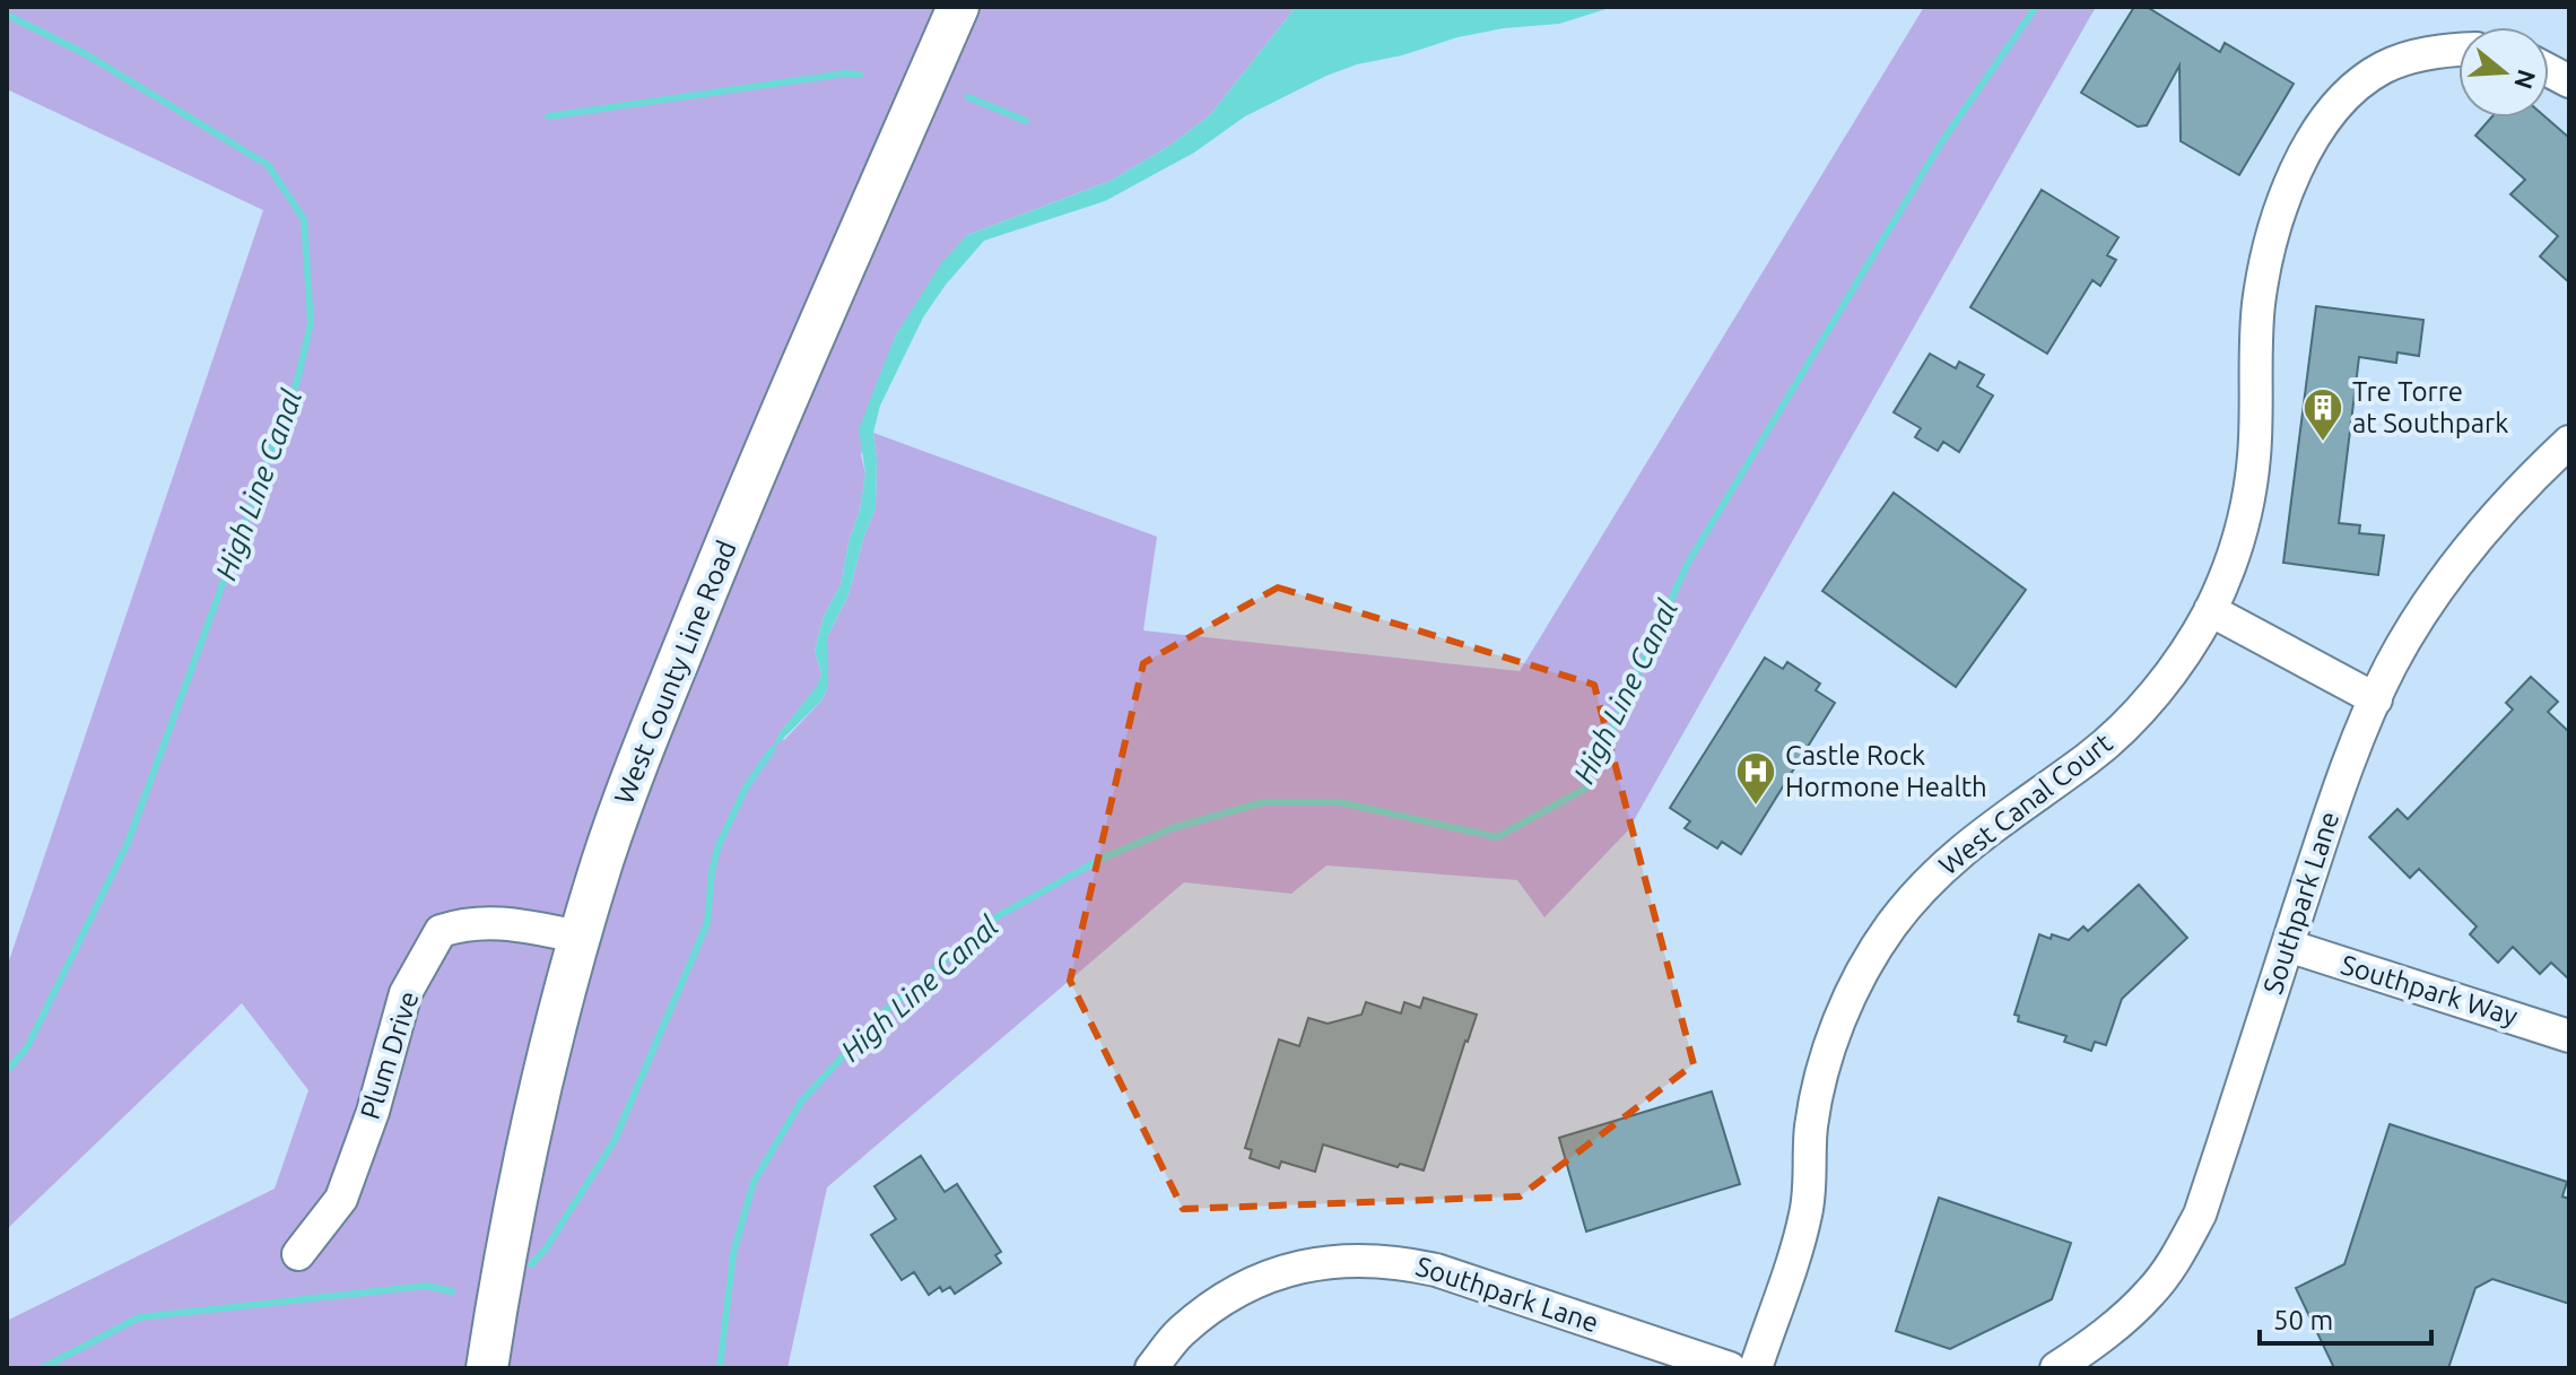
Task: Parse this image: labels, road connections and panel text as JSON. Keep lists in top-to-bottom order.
{
  "streets": {
    "main road": ["West County Line Road"],
    "street": [
      "West Canal Court",
      "Southpark Lane",
      "Southpark Way",
      "Plum Drive"
    ]
  },
  "crossings": [
    ["West County Line Road", "Plum Drive"],
    ["Southpark Lane", "Southpark Way"]
  ],
  "water": ["High Line Canal"],
  "places": {
    "building": ["Tre Torre at Southpark"],
    "hospital": ["Castle Rock Hormone Health"]
  },
  "scale_bar": "50 m",
  "north": "right"
}
